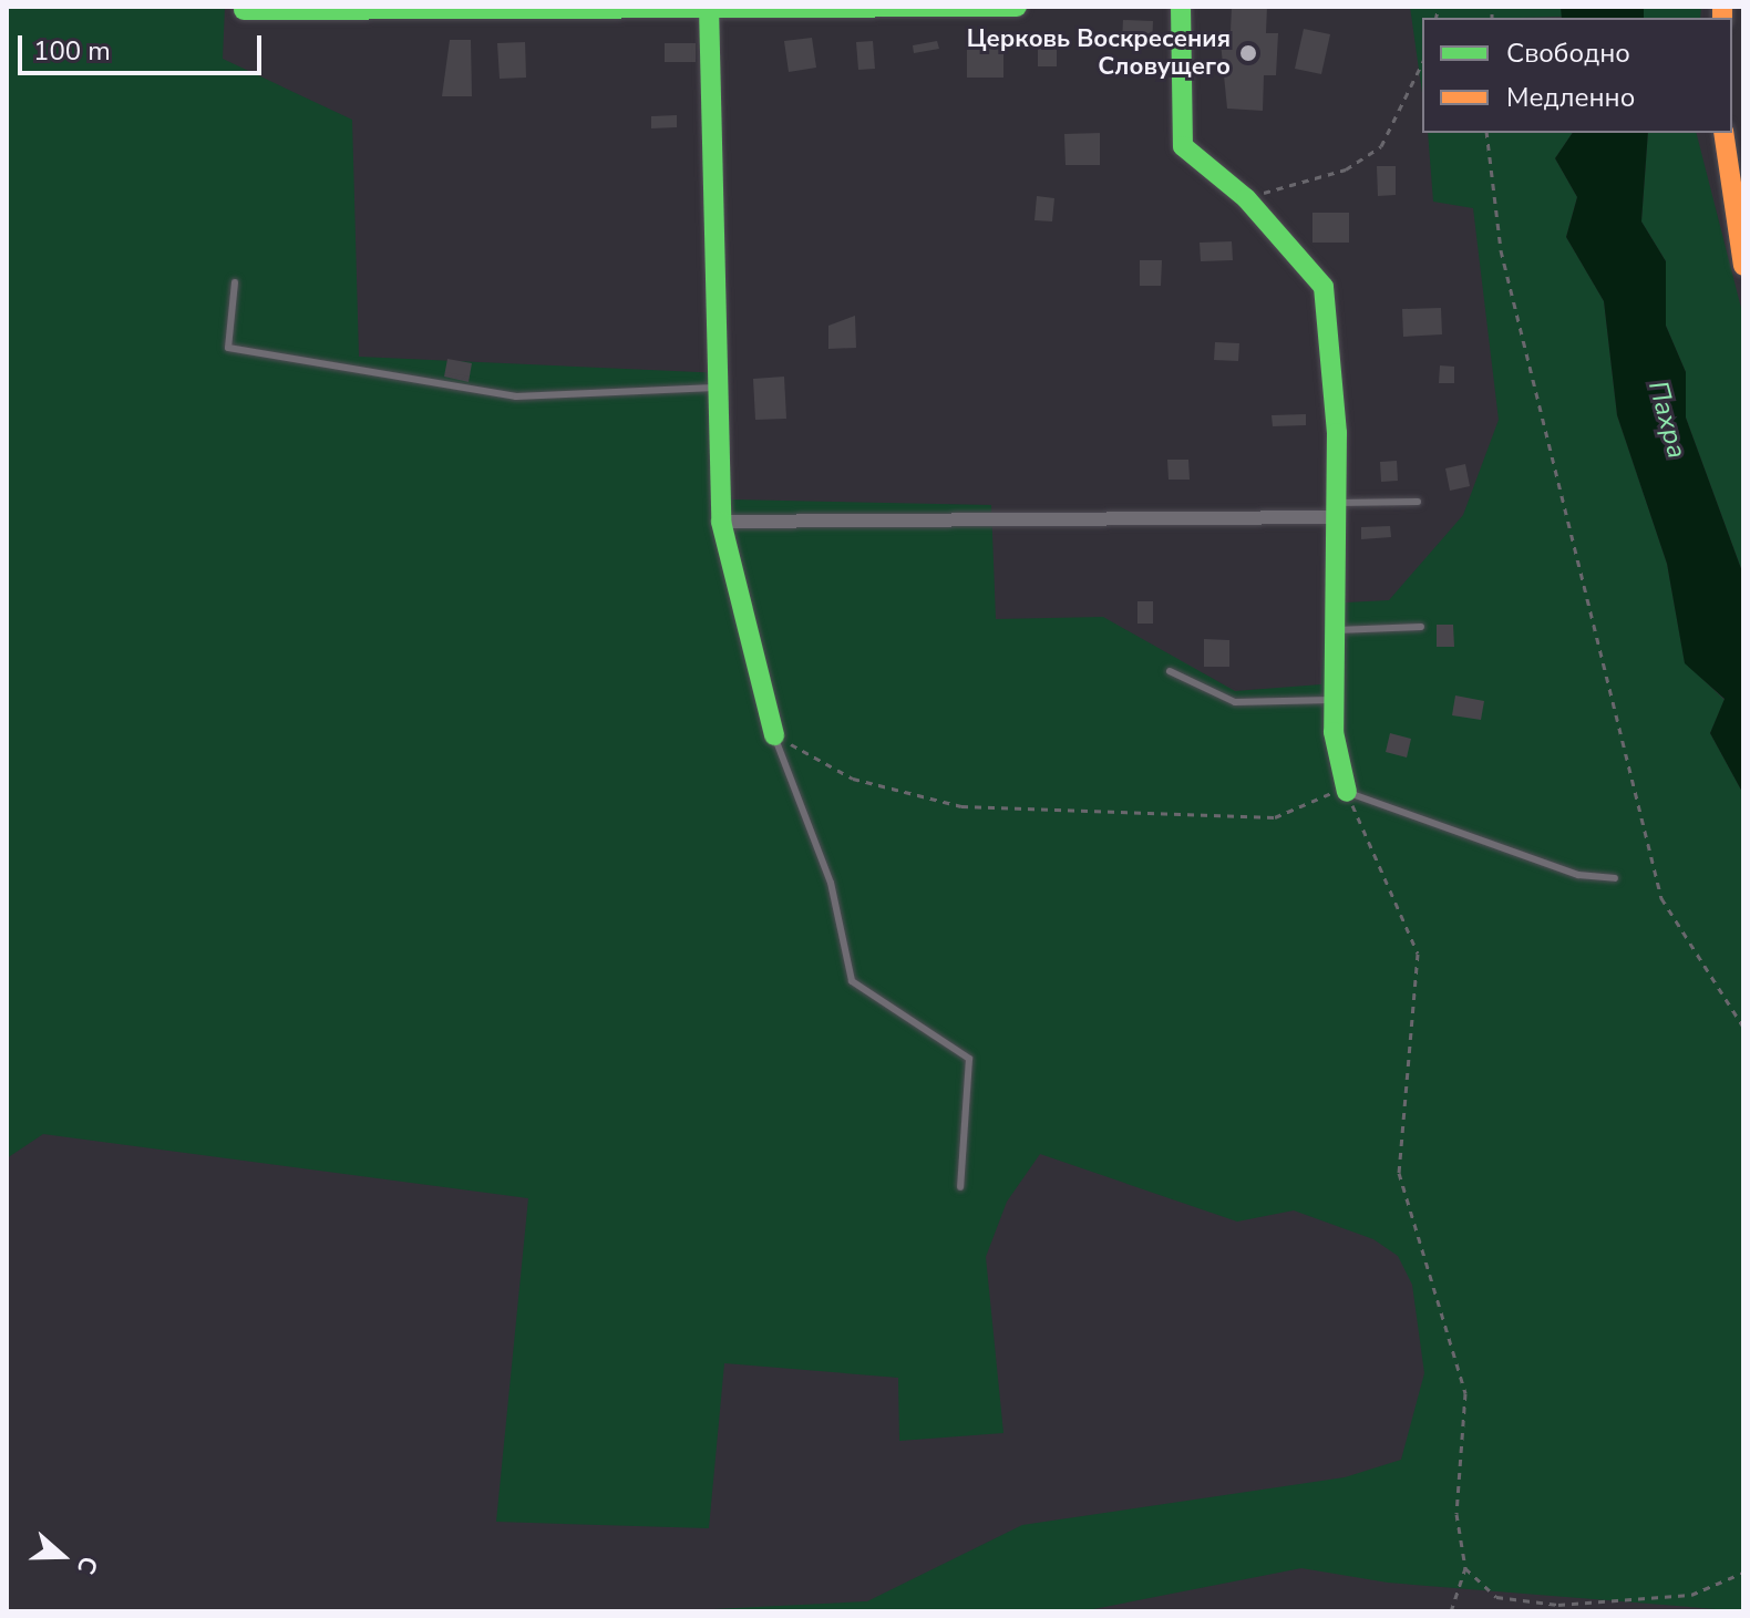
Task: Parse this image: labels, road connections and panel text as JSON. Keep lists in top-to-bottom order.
{
  "water": ["Пахра"],
  "places": ["Церковь Воскресения Словущего"],
  "legend": ["Свободно", "Медленно"],
  "scale_bar": "100 m",
  "north": "right"
}
